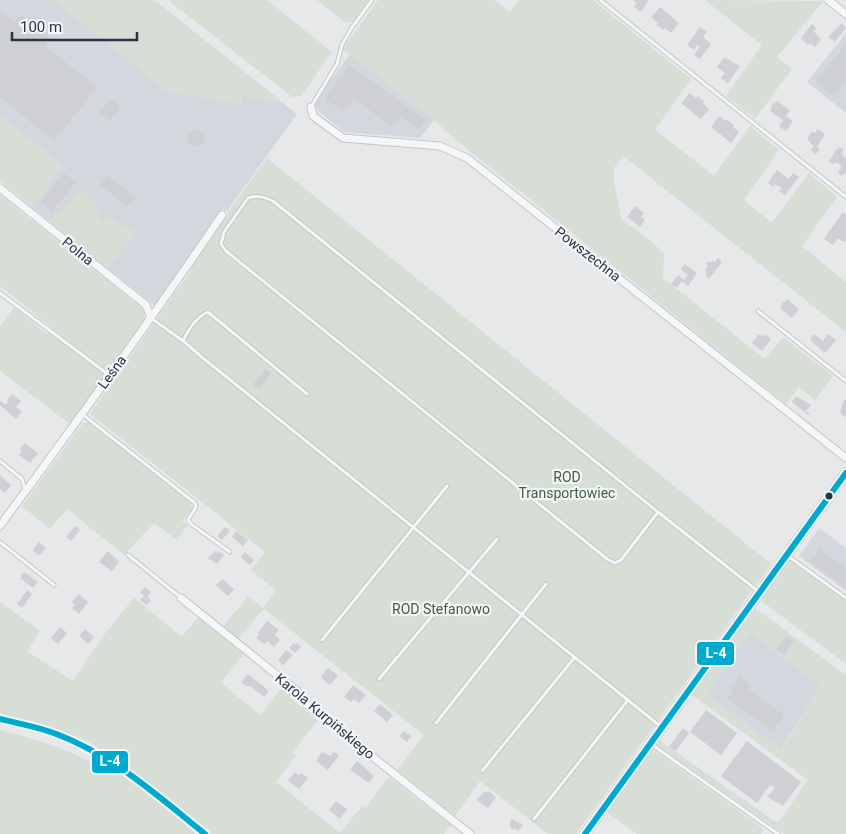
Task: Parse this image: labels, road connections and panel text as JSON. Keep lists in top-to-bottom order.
{
  "streets": {
    "street": [
      "Polna",
      "Powszechna",
      "Leśna",
      "Karola Kurpińskiego"
    ]
  },
  "crossings": [
    ["Polna", "Leśna"]
  ],
  "parks": ["ROD Transportowiec", "ROD Stefanowo"],
  "lines": ["transit line L-4"],
  "scale_bar": "100 m"
}
